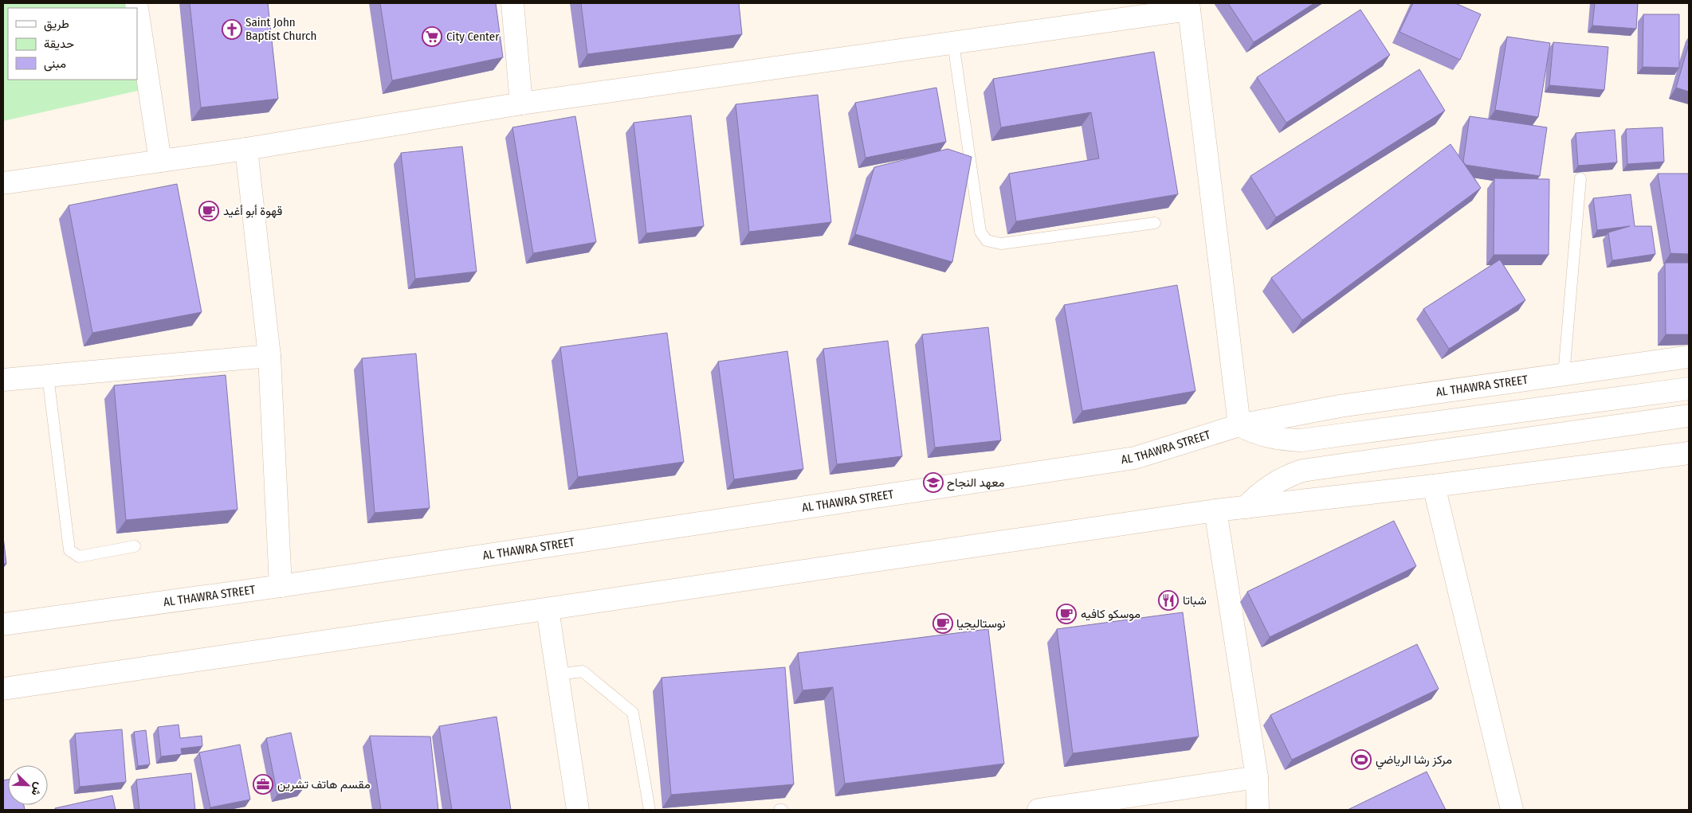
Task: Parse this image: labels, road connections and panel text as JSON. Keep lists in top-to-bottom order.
{
  "streets": {
    "main road": ["AL THAWRA STREET"]
  },
  "places": {
    "church": ["Saint John Baptist Church"],
    "supermarket": ["City Center"],
    "cafe": ["قهوة أبو أغيد", "موسكو كافيه", "نوستاليجيا"],
    "school or university": ["معهد النجاح"],
    "restaurant": ["شباتا"],
    "sports": ["مركز رشا الرياضي"],
    "office": ["مقسم هاتف تشرين"]
  },
  "legend": ["طريق", "حديقة", "مبنى"],
  "north": "bottom right"
}
